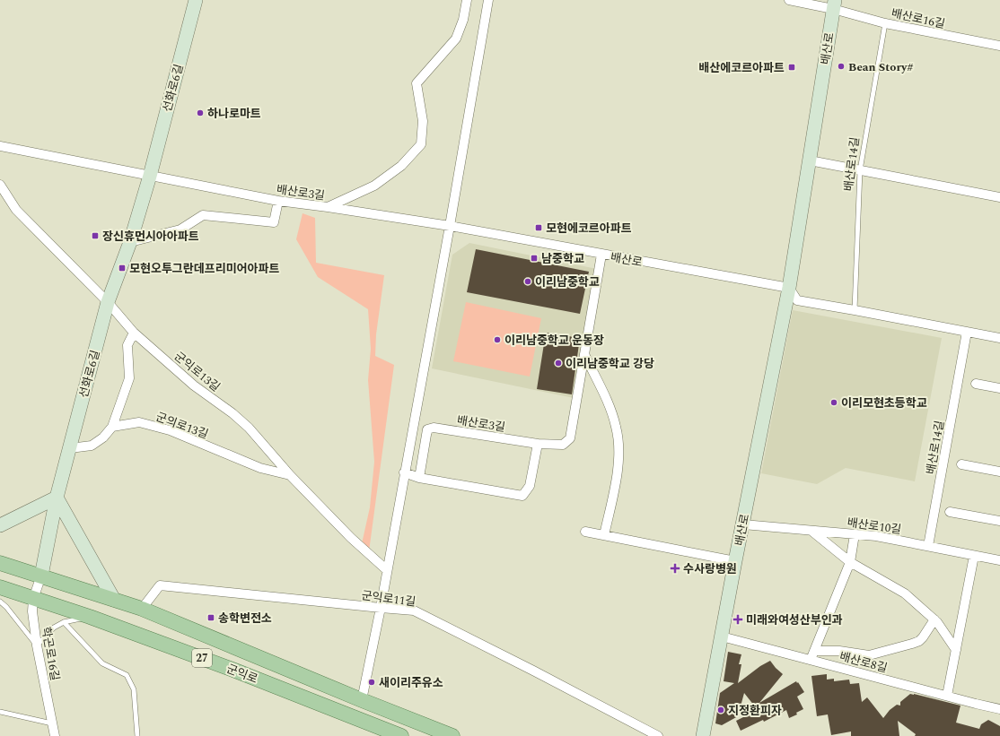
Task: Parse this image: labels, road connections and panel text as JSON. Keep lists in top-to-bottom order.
{
  "streets": {
    "main road": ["27", "군익로"],
    "street": [
      "배산로16길",
      "배산로",
      "선화로6길",
      "배산로14길",
      "배산로3길",
      "군익로13길",
      "군의로13길",
      "배산로10길",
      "군익로11길",
      "학곤로16길",
      "배산로8길"
    ]
  },
  "crossings": [
    ["배산로16길", "배산로"],
    ["배산로16길", "배산로14길"],
    ["배산로", "배산로3길"],
    ["배산로", "배산로10길"],
    ["배산로", "배산로8길"],
    ["선화로6길", "배산로3길"],
    ["선화로6길", "군익로13길"],
    ["선화로6길", "학곤로16길"],
    ["선화로6길", "군익로"],
    ["배산로14길", "배산로10길"],
    ["군익로13길", "군의로13길"],
    ["군익로11길", "군익로"],
    ["학곤로16길", "군익로"]
  ],
  "places": {
    "other": [
      "Bean Story#",
      "하나로마트",
      "이리남중학교",
      "이리남중학교 운동장",
      "이리남중학교 강당",
      "이리모현초등학교",
      "새이리주유소",
      "지정환피자"
    ],
    "transit": [
      "배산에코르아파트",
      "모현에코르아파트",
      "장신휴먼시아아파트",
      "남중학교",
      "모현오투그란데프리미어아파트",
      "송학변전소"
    ],
    "health": ["수사랑병원", "미래와여성산부인과"]
  }
}
